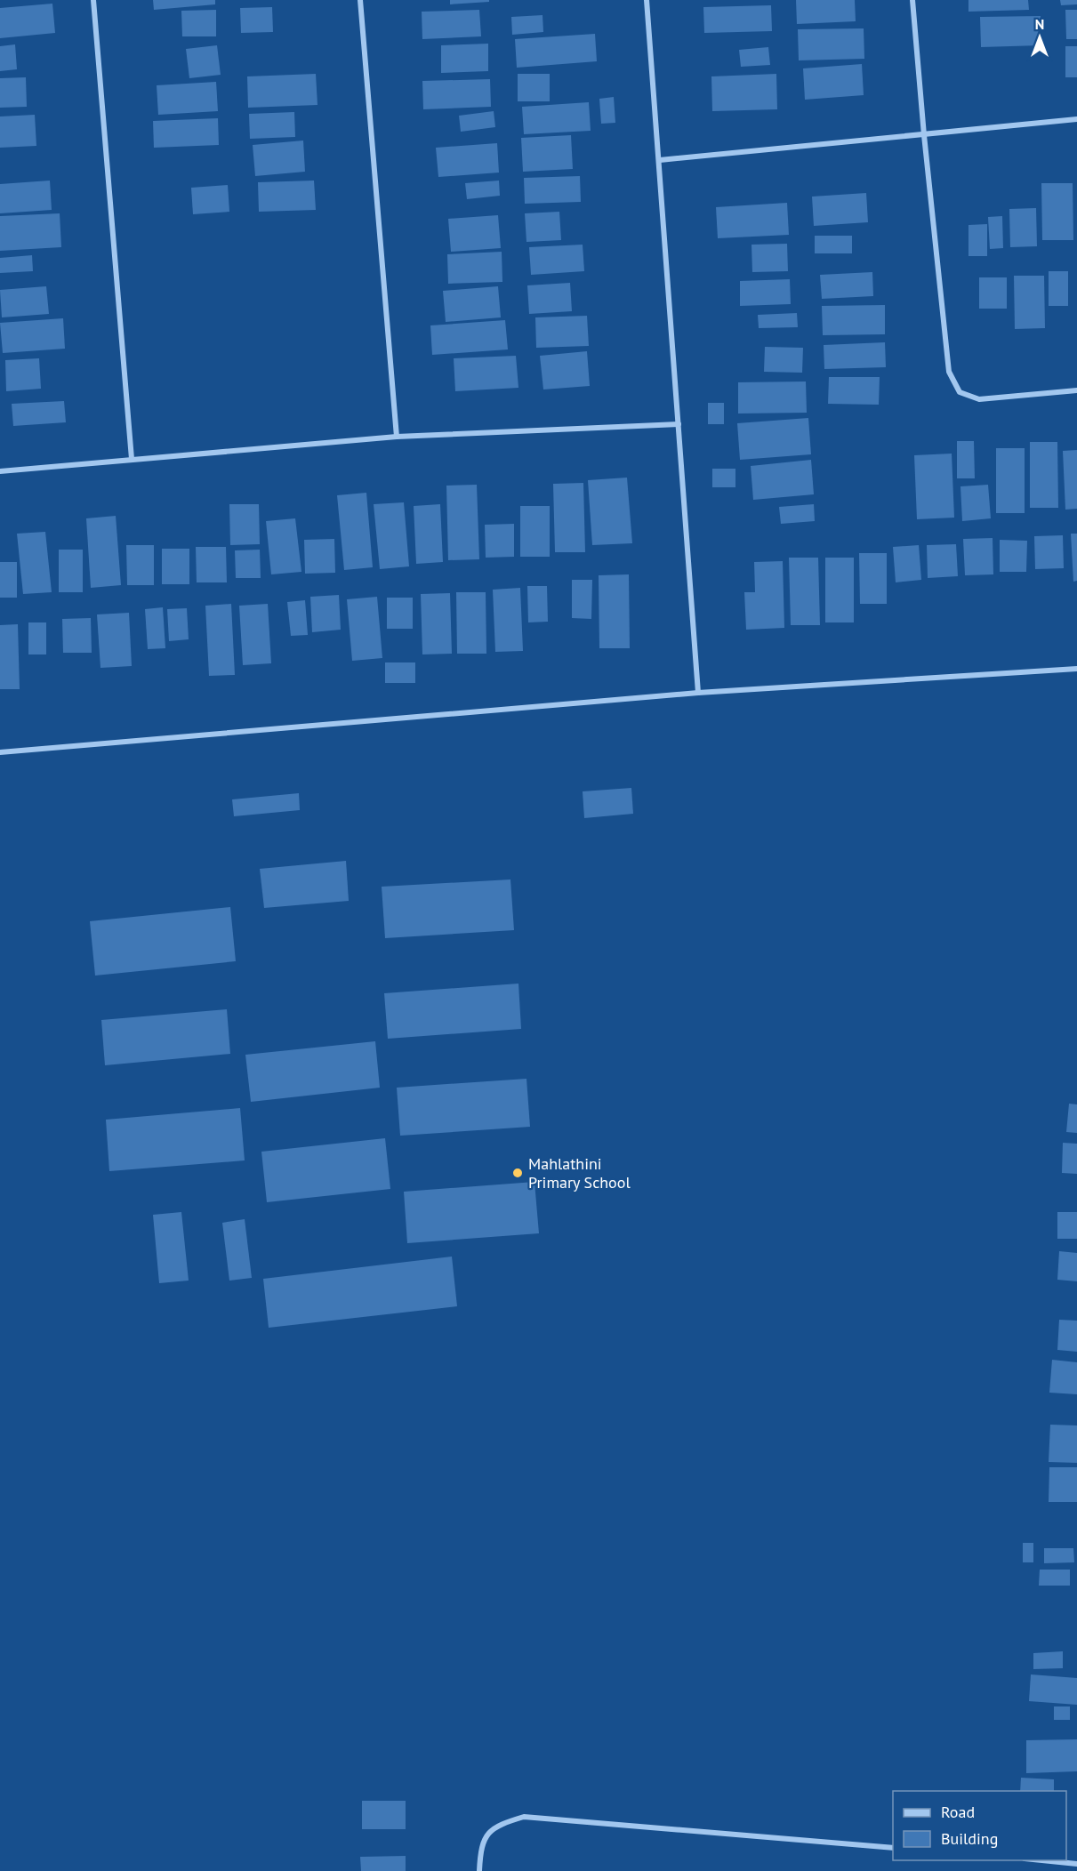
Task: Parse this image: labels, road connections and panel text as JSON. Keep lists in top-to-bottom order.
{
  "places": ["Mahlathini Primary School"],
  "legend": ["Road", "Building"],
  "north": "top"
}
